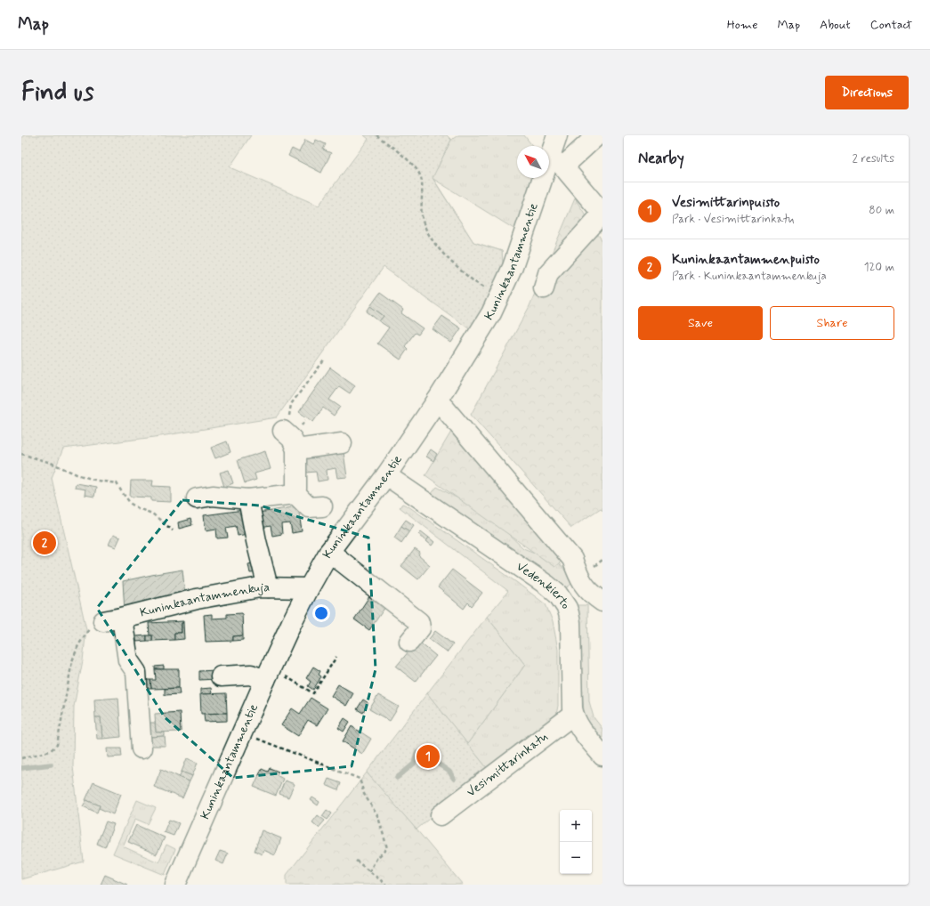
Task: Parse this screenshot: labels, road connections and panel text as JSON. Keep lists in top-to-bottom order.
{
  "streets": {
    "street": [
      "Kuninkaantammentie",
      "Vedenkierto",
      "Kuninkaantammenkuja",
      "Vesimittarinkatu"
    ]
  },
  "crossings": [
    ["Kuninkaantammentie", "Vedenkierto"],
    ["Kuninkaantammentie", "Kuninkaantammenkuja"],
    ["Vedenkierto", "Vesimittarinkatu"]
  ],
  "north": "top left",
  "page": {
    "header": "Map",
    "nav": [
      "Home",
      "Map",
      "About",
      "Contact"
    ],
    "buttons": [
      "Directions",
      ["Save", "Share"]
    ],
    "title": "Find us",
    "heading": ["Nearby", "2 results"],
    "list": [
      {
        "mark": "1",
        "name": "Vesimittarinpuisto",
        "note": "Park · Vesimittarinkatu",
        "value": "80 m"
      },
      {
        "mark": "2",
        "name": "Kuninkaantammenpuisto",
        "note": "Park · Kuninkaantammenkuja",
        "value": "120 m"
      }
    ],
    "pins": ["2", "1"],
    "map_buttons": ["+", "−"]
  }
}
